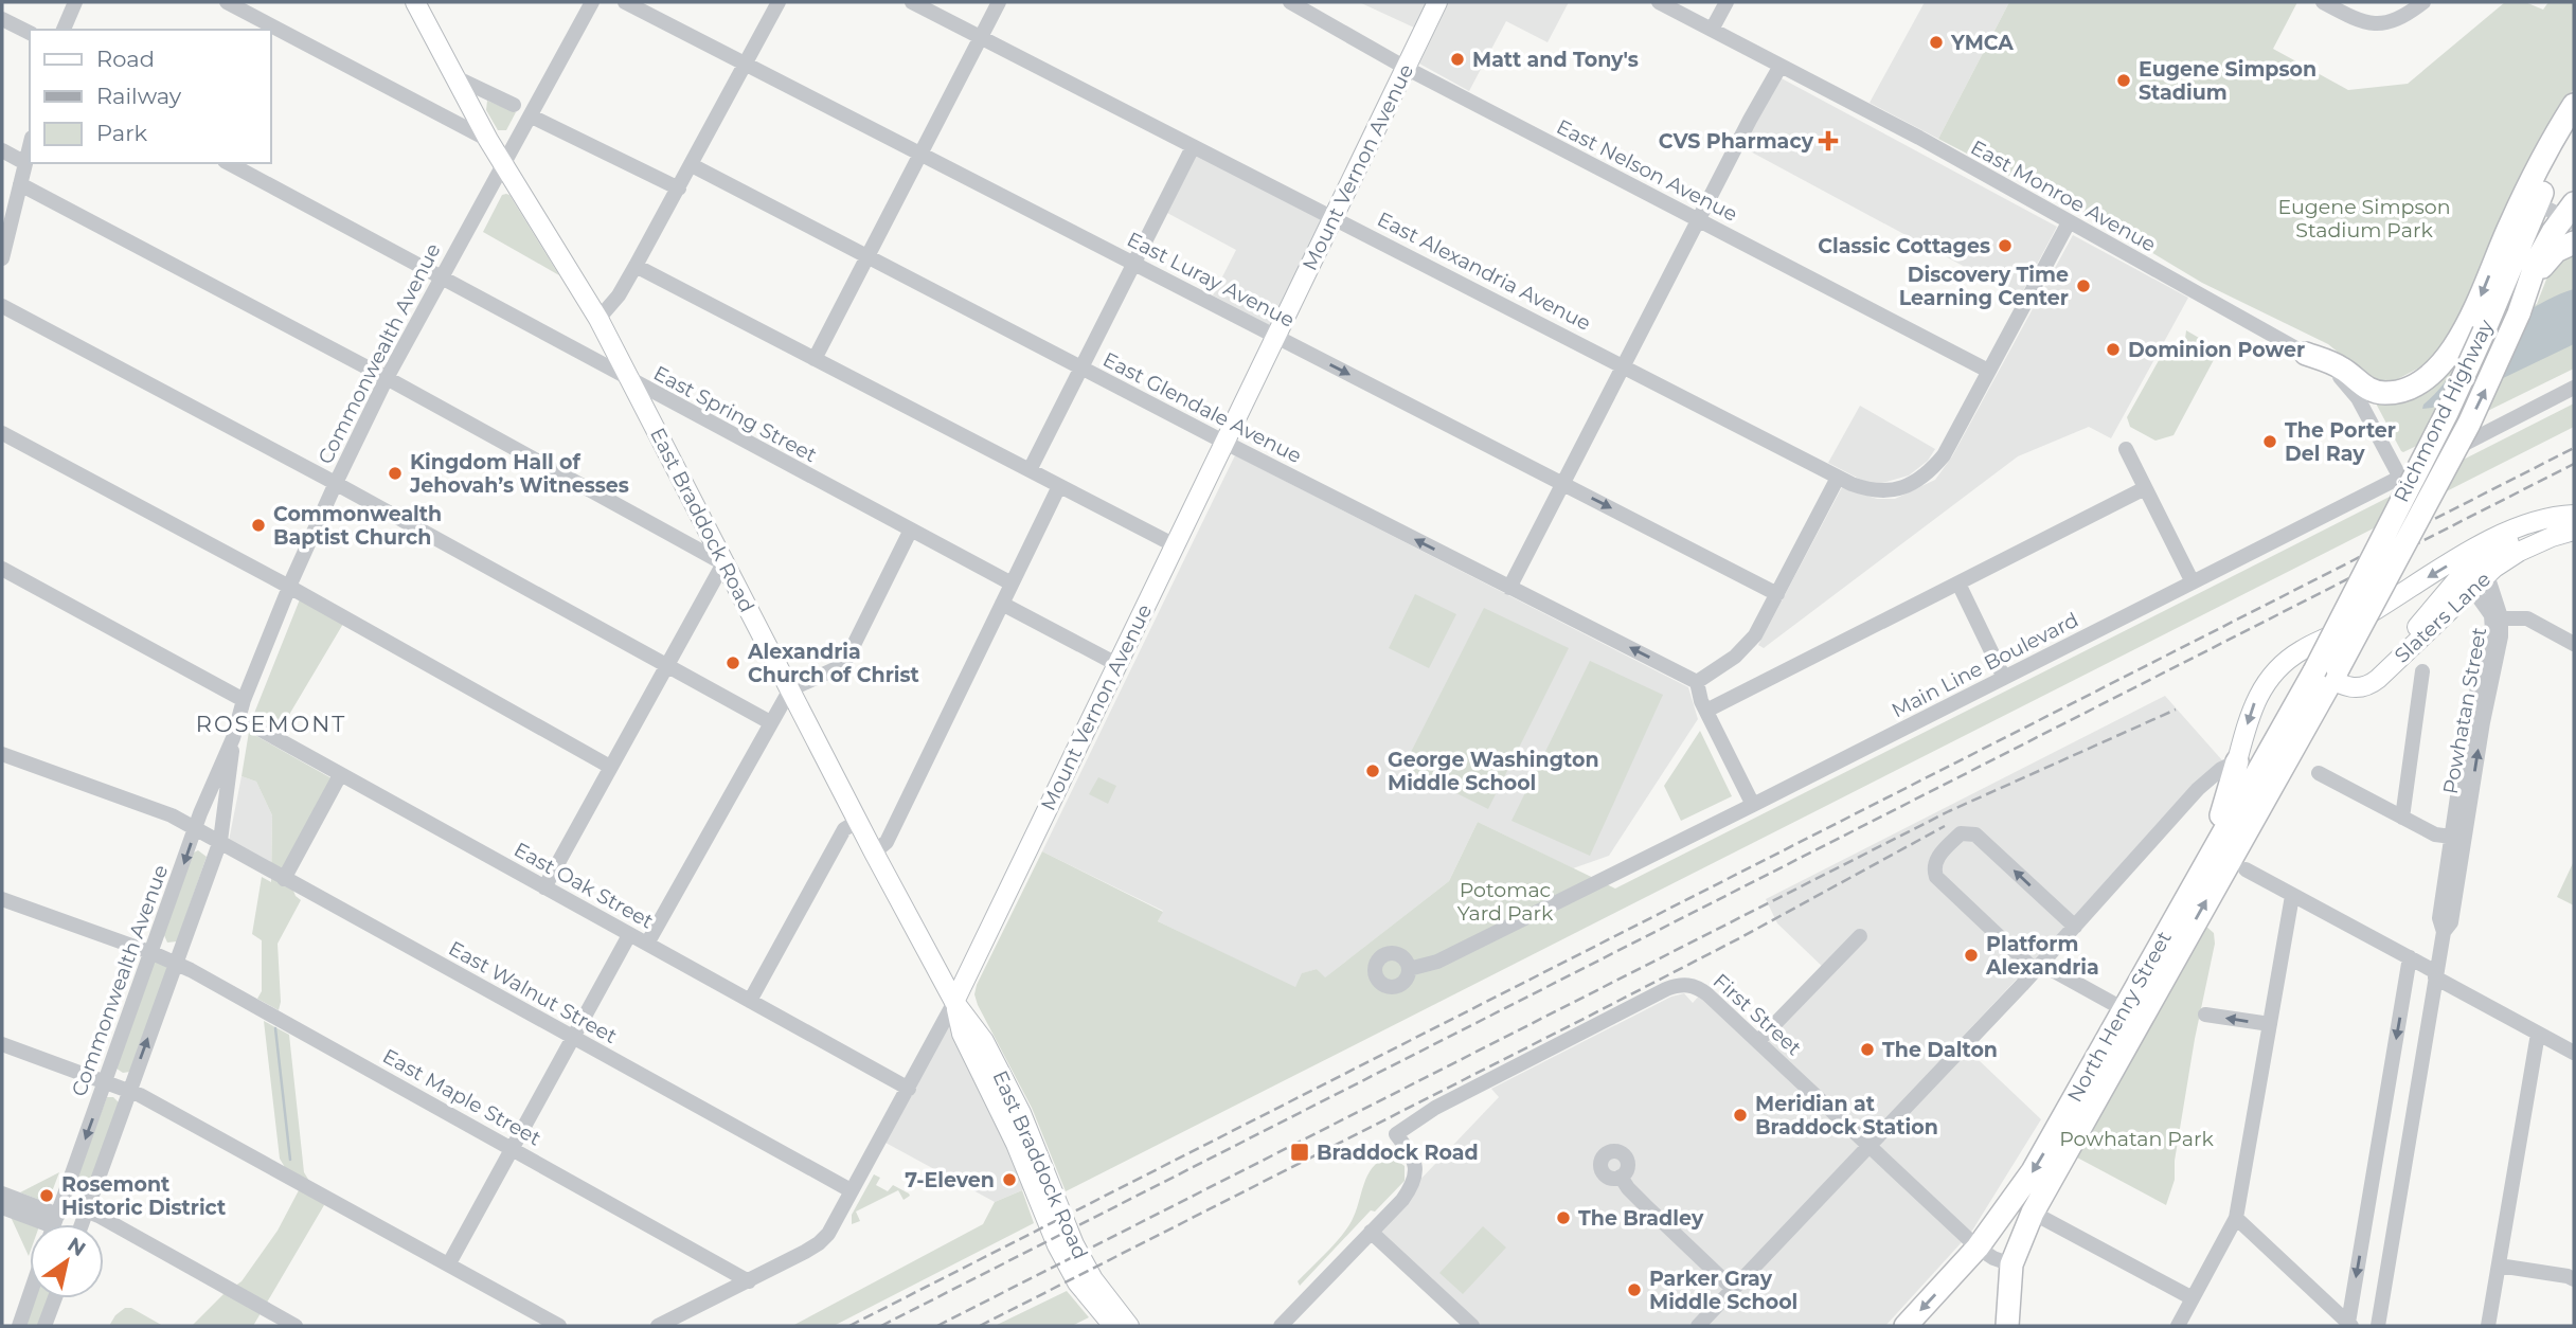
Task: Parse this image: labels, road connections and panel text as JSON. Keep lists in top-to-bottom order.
{
  "streets": {
    "highway": ["Richmond Highway", "North Henry Street"],
    "main road": ["Mount Vernon Avenue", "East Braddock Road", "Slaters Lane"],
    "street": [
      "East Nelson Avenue",
      "East Monroe Avenue",
      "East Alexandria Avenue",
      "East Luray Avenue",
      "Commonwealth Avenue",
      "East Glendale Avenue",
      "East Spring Street",
      "Main Line Boulevard",
      "Powhatan Street",
      "East Oak Street",
      "East Walnut Street",
      "First Street",
      "East Maple Street"
    ]
  },
  "crossings": [
    ["Mount Vernon Avenue", "East Nelson Avenue"],
    ["Mount Vernon Avenue", "East Alexandria Avenue"],
    ["Mount Vernon Avenue", "East Luray Avenue"],
    ["Mount Vernon Avenue", "East Glendale Avenue"],
    ["Mount Vernon Avenue", "East Braddock Road"],
    ["Mount Vernon Avenue", "East Oak Street"],
    ["Mount Vernon Avenue", "East Walnut Street"],
    ["Mount Vernon Avenue", "East Maple Street"],
    ["East Nelson Avenue", "East Alexandria Avenue"],
    ["East Monroe Avenue", "East Alexandria Avenue"],
    ["East Monroe Avenue", "Main Line Boulevard"],
    ["Commonwealth Avenue", "East Spring Street"],
    ["Commonwealth Avenue", "East Braddock Road"],
    ["Commonwealth Avenue", "East Oak Street"],
    ["Commonwealth Avenue", "East Walnut Street"],
    ["Commonwealth Avenue", "East Maple Street"],
    ["Richmond Highway", "Slaters Lane"],
    ["Richmond Highway", "North Henry Street"],
    ["East Spring Street", "East Braddock Road"],
    ["Slaters Lane", "Powhatan Street"],
    ["Slaters Lane", "North Henry Street"],
    ["First Street", "North Henry Street"]
  ],
  "one_way": ["East Luray Avenue", "East Glendale Avenue"],
  "districts": ["ROSEMONT"],
  "parks": ["Eugene Simpson Stadium Park", "Potomac Yard Park", "Powhatan Park"],
  "places": {
    "other": [
      "YMCA",
      "Matt and Tony's",
      "Eugene Simpson Stadium",
      "Classic Cottages",
      "Discovery Time Learning Center",
      "Dominion Power",
      "The Porter Del Ray",
      "Kingdom Hall of Jehovah’s Witnesses",
      "Commonwealth Baptist Church",
      "Alexandria Church of Christ",
      "George Washington Middle School",
      "Platform Alexandria",
      "The Dalton",
      "Meridian at Braddock Station",
      "7-Eleven",
      "Rosemont Historic District",
      "The Bradley",
      "Parker Gray Middle School"
    ],
    "health": ["CVS Pharmacy"],
    "transit": ["Braddock Road"]
  },
  "legend": ["Road", "Railway", "Park"],
  "north": "top right"
}
